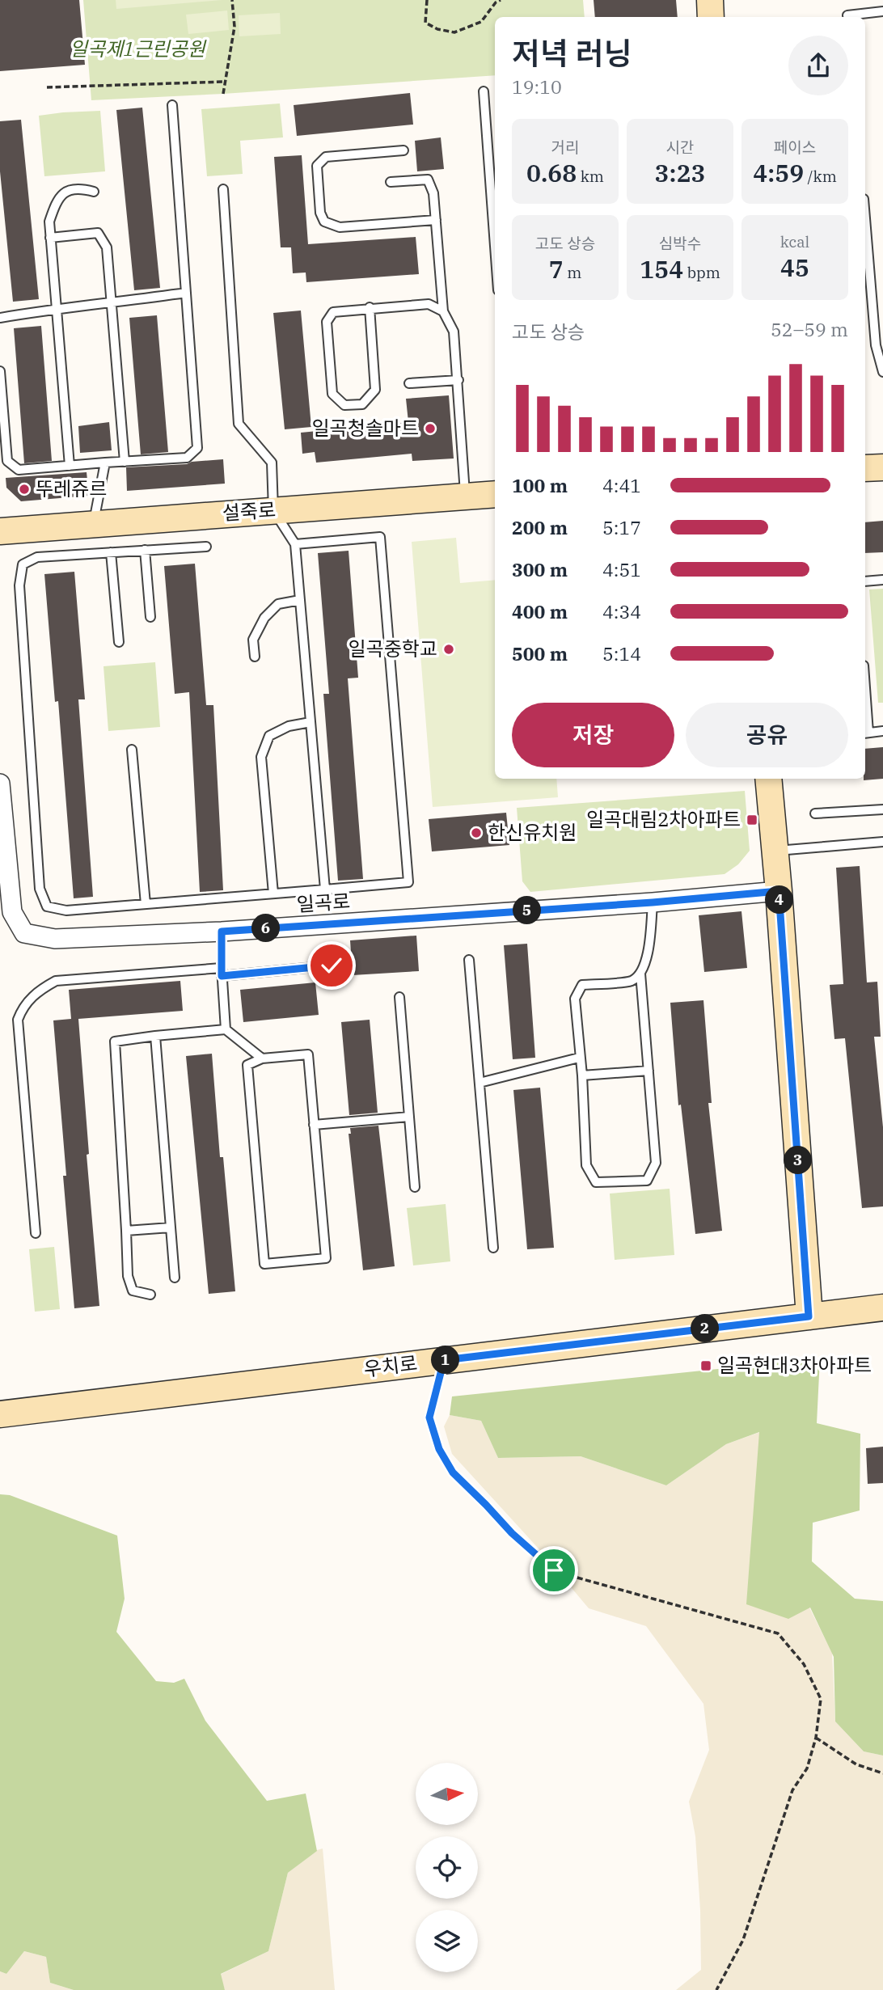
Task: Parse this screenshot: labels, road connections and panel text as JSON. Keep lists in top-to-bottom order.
{
  "streets": {
    "main road": ["설죽로", "우치로"],
    "street": ["일곡로"]
  },
  "parks": ["일곡제1근린공원"],
  "places": {
    "other": [
      "일곡청솔마트",
      "뚜레쥬르",
      "일곡중학교",
      "한신유치원"
    ],
    "transit": ["일곡대림2차아파트", "일곡현대3차아파트"]
  },
  "north": "right",
  "page": {
    "heading": ["저녁 러닝", "19:10"],
    "stats": [
      ["거리", "0.68 km"],
      ["시간", "3:23"],
      ["페이스", "4:59 /km"],
      ["고도 상승", "7 m"],
      ["심박수", "154 bpm"],
      ["kcal", "45"]
    ],
    "chart": ["고도 상승", "52–59 m"],
    "list": [
      {
        "name": "100 m",
        "note": "4:41"
      },
      {
        "name": "200 m",
        "note": "5:17"
      },
      {
        "name": "300 m",
        "note": "4:51"
      },
      {
        "name": "400 m",
        "note": "4:34"
      },
      {
        "name": "500 m",
        "note": "5:14"
      }
    ],
    "buttons": ["저장", "공유"],
    "pins": [
      "4",
      "5",
      "6",
      "3",
      "2",
      "1"
    ]
  }
}
